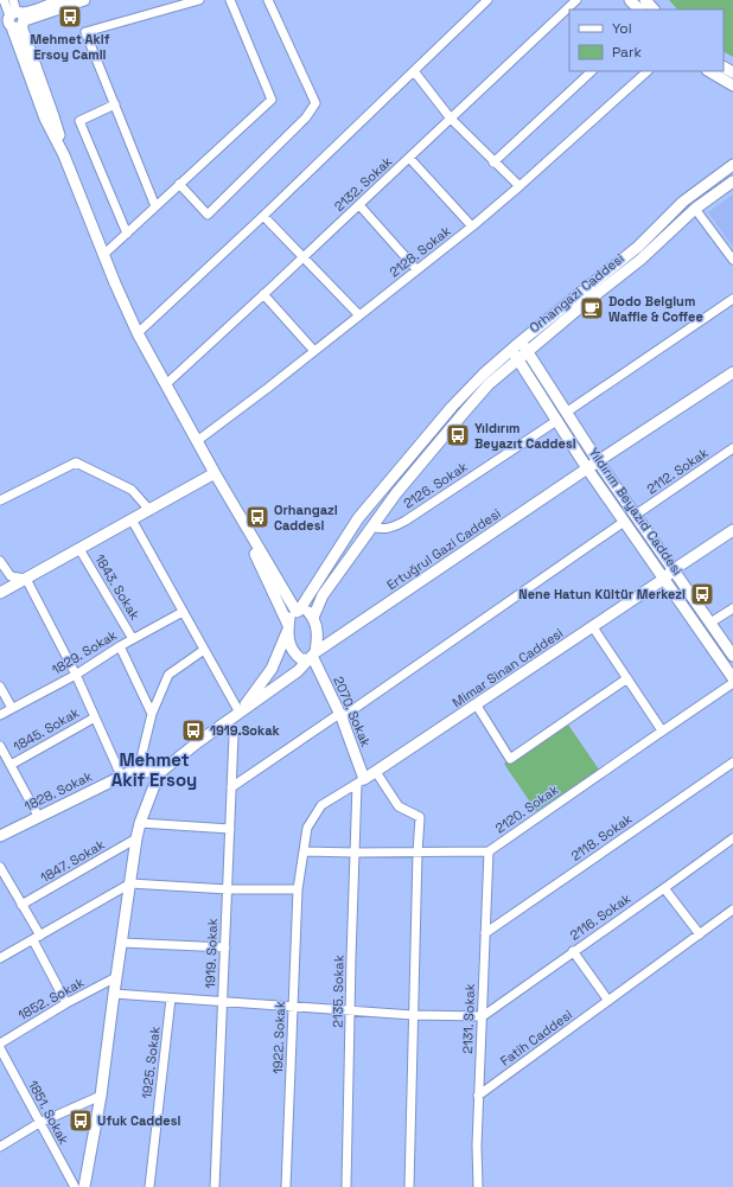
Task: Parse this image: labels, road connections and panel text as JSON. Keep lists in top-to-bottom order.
{
  "streets": {
    "main road": [
      "Orhangazi Caddesi",
      "Yıldırım Beyazıd Caddesi",
      "Ertuğrul Gazi Caddesi",
      "Mimar Sinan Caddesi",
      "2070. Sokak",
      "1828. Sokak"
    ],
    "street": [
      "2132. Sokak",
      "2128. Sokak",
      "2112. Sokak",
      "2126. Sokak",
      "1843. Sokak",
      "1829. Sokak",
      "1845. Sokak",
      "2120. Sokak",
      "2118. Sokak",
      "1847. Sokak",
      "2116. Sokak",
      "1919. Sokak",
      "2135. Sokak",
      "1852. Sokak",
      "2131. Sokak",
      "1922. Sokak",
      "Fatih Caddesi",
      "1925. Sokak",
      "1851. Sokak"
    ]
  },
  "crossings": [
    ["Orhangazi Caddesi", "2126. Sokak"],
    ["Orhangazi Caddesi", "Yıldırım Beyazıd Caddesi"],
    ["Orhangazi Caddesi", "Ertuğrul Gazi Caddesi"],
    ["Orhangazi Caddesi", "2070. Sokak"],
    ["2112. Sokak", "Yıldırım Beyazıd Caddesi"],
    ["2126. Sokak", "Yıldırım Beyazıd Caddesi"],
    ["Yıldırım Beyazıd Caddesi", "Ertuğrul Gazi Caddesi"],
    ["Yıldırım Beyazıd Caddesi", "Mimar Sinan Caddesi"],
    ["Ertuğrul Gazi Caddesi", "2070. Sokak"],
    ["1843. Sokak", "1829. Sokak"],
    ["Mimar Sinan Caddesi", "2070. Sokak"],
    ["Mimar Sinan Caddesi", "2135. Sokak"],
    ["Mimar Sinan Caddesi", "1922. Sokak"],
    ["2070. Sokak", "2135. Sokak"],
    ["2070. Sokak", "1922. Sokak"],
    ["2120. Sokak", "2135. Sokak"],
    ["2120. Sokak", "2131. Sokak"],
    ["2120. Sokak", "1922. Sokak"],
    ["2118. Sokak", "2131. Sokak"],
    ["2116. Sokak", "2131. Sokak"],
    ["2135. Sokak", "1922. Sokak"],
    ["2131. Sokak", "Fatih Caddesi"]
  ],
  "districts": ["Mehmet Akif Ersoy"],
  "places": {
    "bus stop": [
      "Mehmet Akif Ersoy Camii",
      "Yıldırım Beyazıt Caddesi",
      "Orhangazi Caddesi",
      "Nene Hatun Kültür Merkezi",
      "1919.Sokak",
      "Ufuk Caddesi"
    ],
    "cafe": ["Dodo Belgium Waffle & Coffee"]
  },
  "legend": ["Yol", "Park"]
}
